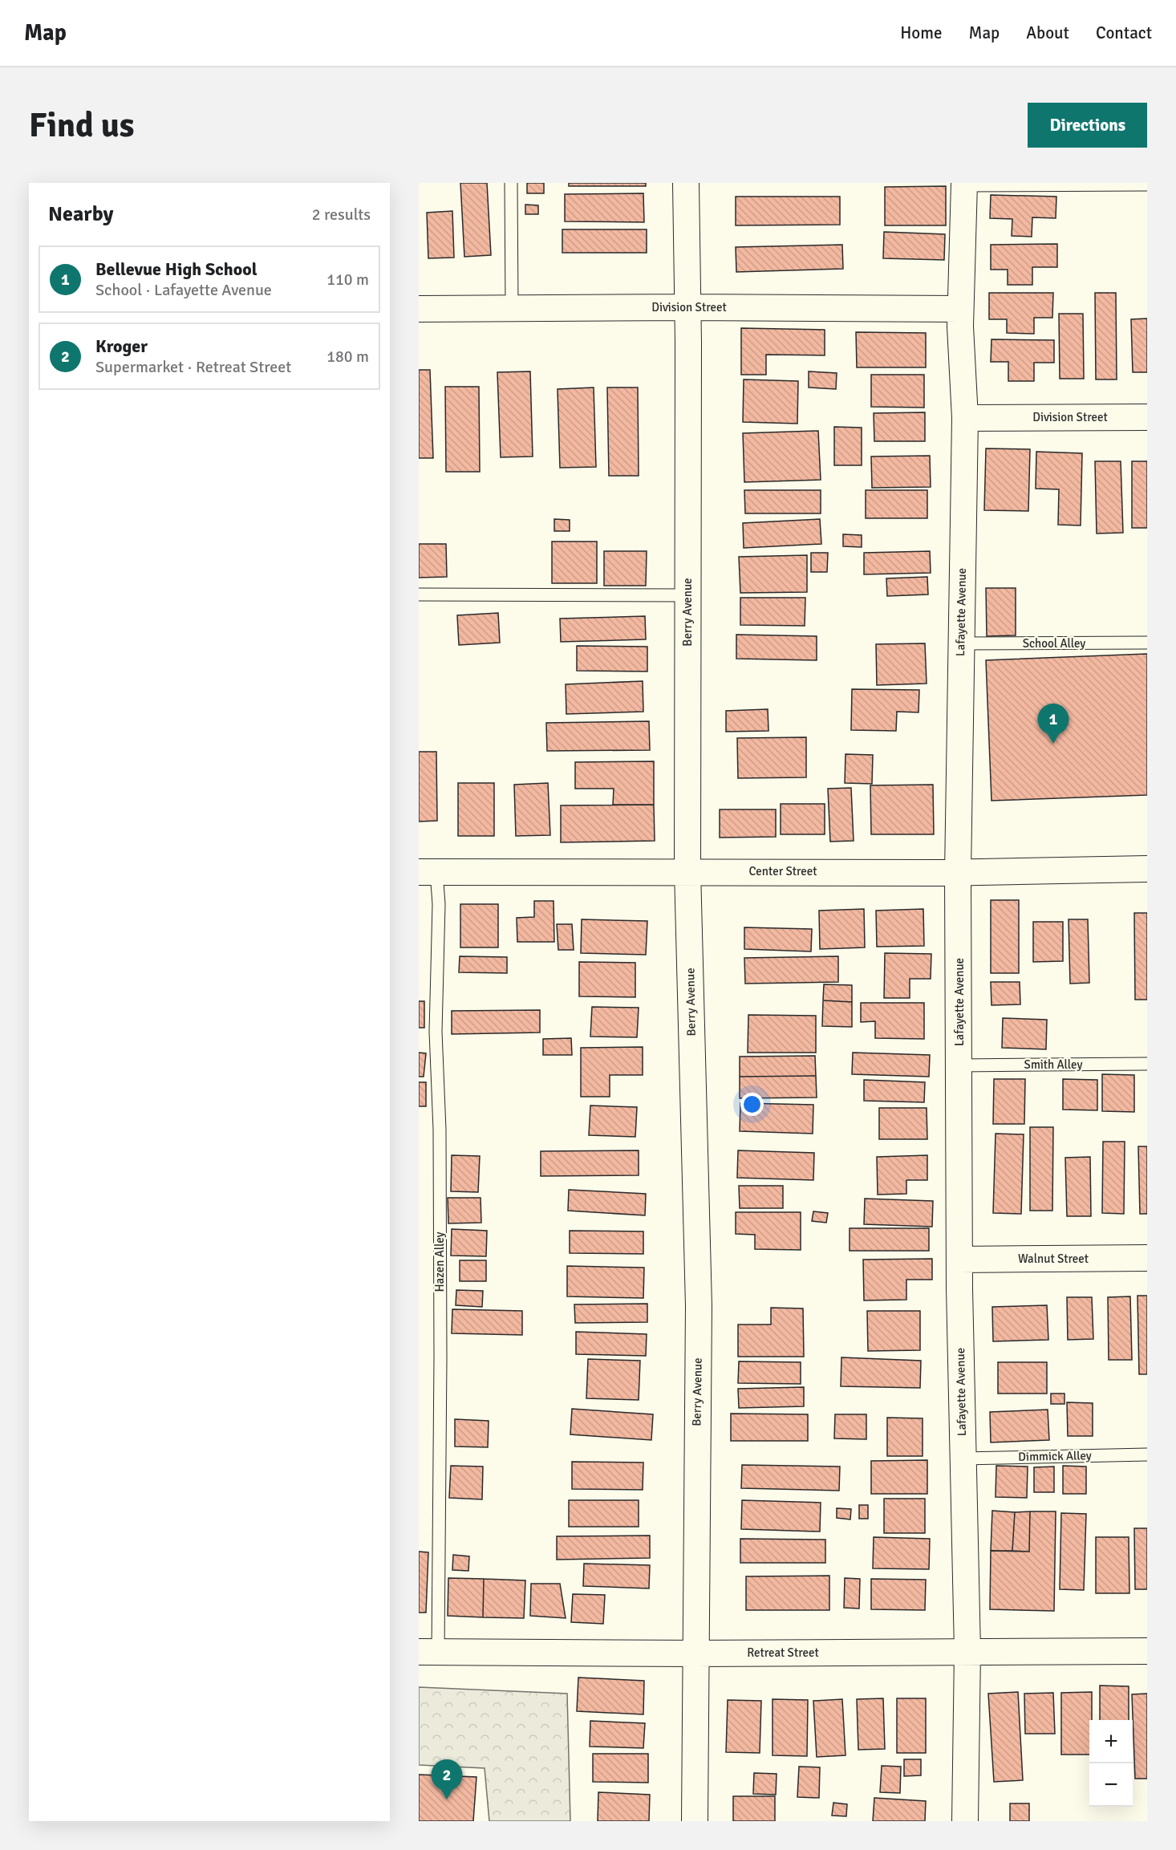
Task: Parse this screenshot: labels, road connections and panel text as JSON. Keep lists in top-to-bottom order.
{
  "streets": {
    "street": [
      "Division Street",
      "Berry Avenue",
      "Lafayette Avenue",
      "Center Street",
      "Walnut Street",
      "Retreat Street"
    ],
    "lane": [
      "School Alley",
      "Smith Alley",
      "Hazen Alley",
      "Dimmick Alley"
    ]
  },
  "crossings": [
    ["Division Street", "Berry Avenue"],
    ["Division Street", "Lafayette Avenue"],
    ["Berry Avenue", "Center Street"],
    ["Berry Avenue", "Retreat Street"],
    ["Lafayette Avenue", "School Alley"],
    ["Lafayette Avenue", "Center Street"],
    ["Lafayette Avenue", "Smith Alley"],
    ["Lafayette Avenue", "Walnut Street"],
    ["Lafayette Avenue", "Dimmick Alley"],
    ["Lafayette Avenue", "Retreat Street"],
    ["Center Street", "Hazen Alley"],
    ["Hazen Alley", "Retreat Street"]
  ],
  "page": {
    "header": "Map",
    "nav": [
      "Home",
      "Map",
      "About",
      "Contact"
    ],
    "buttons": "Directions",
    "title": "Find us",
    "heading": ["Nearby", "2 results"],
    "list": [
      {
        "mark": "1",
        "name": "Bellevue High School",
        "note": "School · Lafayette Avenue",
        "value": "110 m"
      },
      {
        "mark": "2",
        "name": "Kroger",
        "note": "Supermarket · Retreat Street",
        "value": "180 m"
      }
    ],
    "pins": ["1", "2"],
    "map_buttons": ["+", "−"]
  }
}
